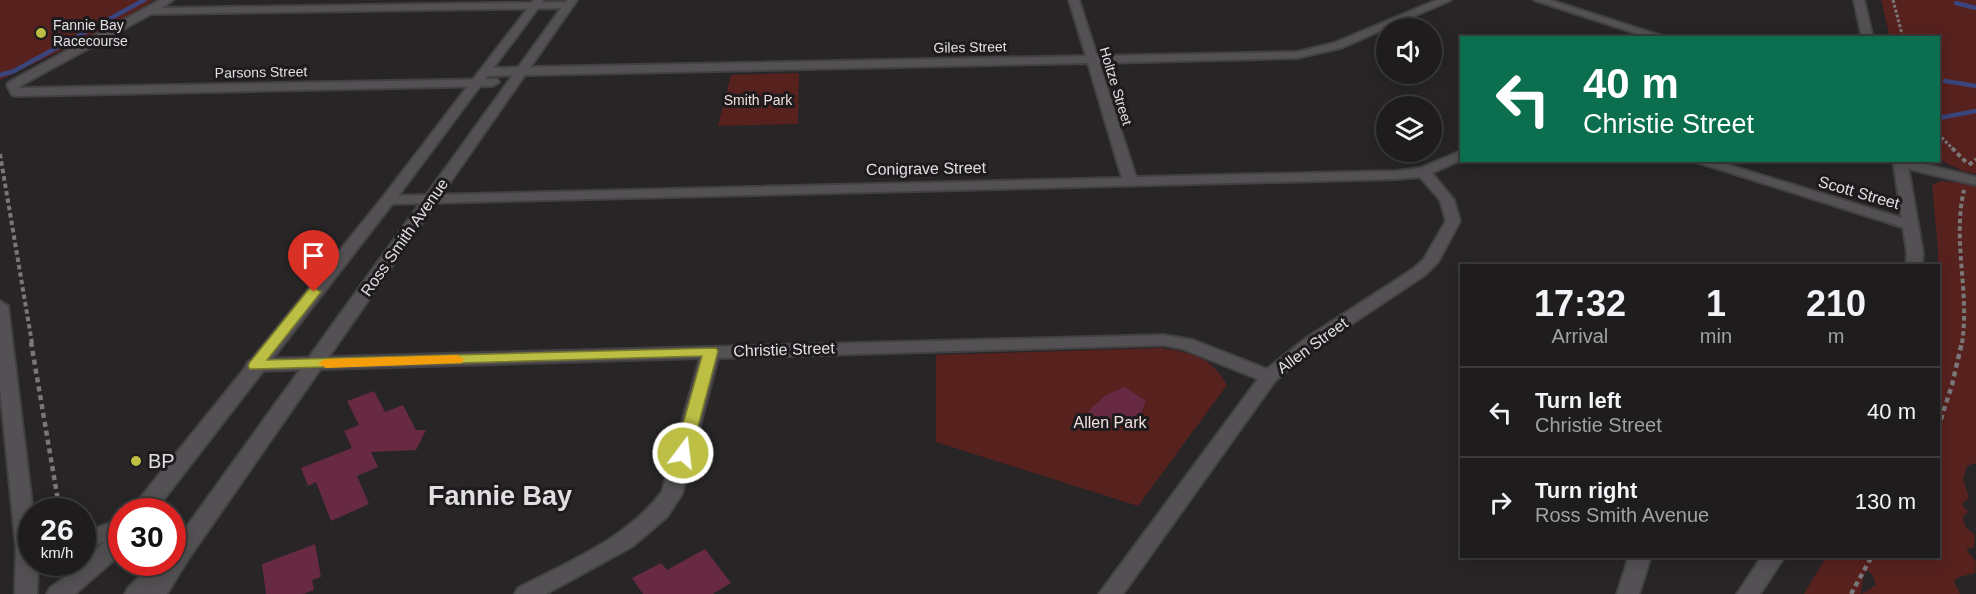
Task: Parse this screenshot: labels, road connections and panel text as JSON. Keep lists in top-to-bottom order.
{
  "streets": {
    "street": [
      "Giles Street",
      "Parsons Street",
      "Holtze Street",
      "Conigrave Street",
      "Scott Street",
      "Ross Smith Avenue",
      "Allen Street",
      "Christie Street"
    ]
  },
  "crossings": [
    ["Giles Street", "Parsons Street"],
    ["Giles Street", "Holtze Street"],
    ["Giles Street", "Ross Smith Avenue"],
    ["Parsons Street", "Ross Smith Avenue"],
    ["Holtze Street", "Conigrave Street"],
    ["Conigrave Street", "Ross Smith Avenue"],
    ["Conigrave Street", "Allen Street"],
    ["Ross Smith Avenue", "Christie Street"],
    ["Allen Street", "Christie Street"]
  ],
  "districts": ["Fannie Bay"],
  "parks": ["Smith Park", "Allen Park"],
  "places": ["Fannie Bay Racecourse", "BP"],
  "page": {
    "turn": ["40 m", "Christie Street"],
    "eta": [
      "17:32",
      "Arrival",
      "1",
      "min",
      "210",
      "m"
    ],
    "list": [
      {
        "name": "Turn left",
        "note": "Christie Street",
        "value": "40 m"
      },
      {
        "name": "Turn right",
        "note": "Ross Smith Avenue",
        "value": "130 m"
      }
    ],
    "speed": "26 km/h",
    "limit": "30"
  }
}
